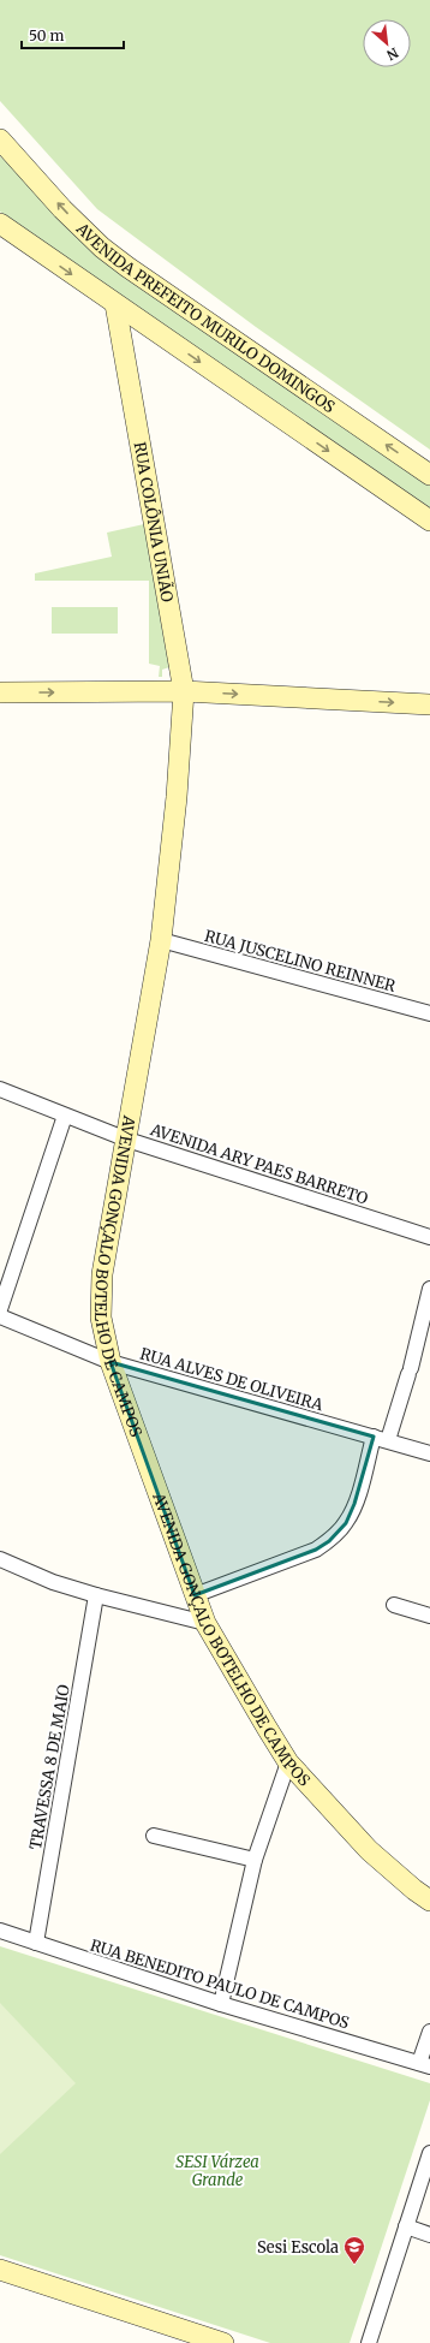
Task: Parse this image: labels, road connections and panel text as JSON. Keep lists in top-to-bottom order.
{
  "streets": {
    "street": [
      "AVENIDA PREFEITO MURILO DOMINGOS",
      "RUA COLÔNIA UNIÃO",
      "RUA JUSCELINO REINNER",
      "AVENIDA ARY PAES BARRETO",
      "AVENIDA GONÇALO BOTELHO DE CAMPOS",
      "RUA ALVES DE OLIVEIRA",
      "TRAVESSA 8 DE MAIO",
      "RUA BENEDITO PAULO DE CAMPOS"
    ]
  },
  "crossings": [
    ["RUA COLÔNIA UNIÃO", "AVENIDA GONÇALO BOTELHO DE CAMPOS"],
    ["RUA JUSCELINO REINNER", "AVENIDA GONÇALO BOTELHO DE CAMPOS"],
    ["AVENIDA ARY PAES BARRETO", "AVENIDA GONÇALO BOTELHO DE CAMPOS"],
    ["AVENIDA GONÇALO BOTELHO DE CAMPOS", "RUA ALVES DE OLIVEIRA"],
    ["TRAVESSA 8 DE MAIO", "RUA BENEDITO PAULO DE CAMPOS"]
  ],
  "parks": ["SESI Várzea Grande"],
  "places": {
    "school or university": ["Sesi Escola"]
  },
  "scale_bar": "50 m",
  "north": "bottom right"
}
